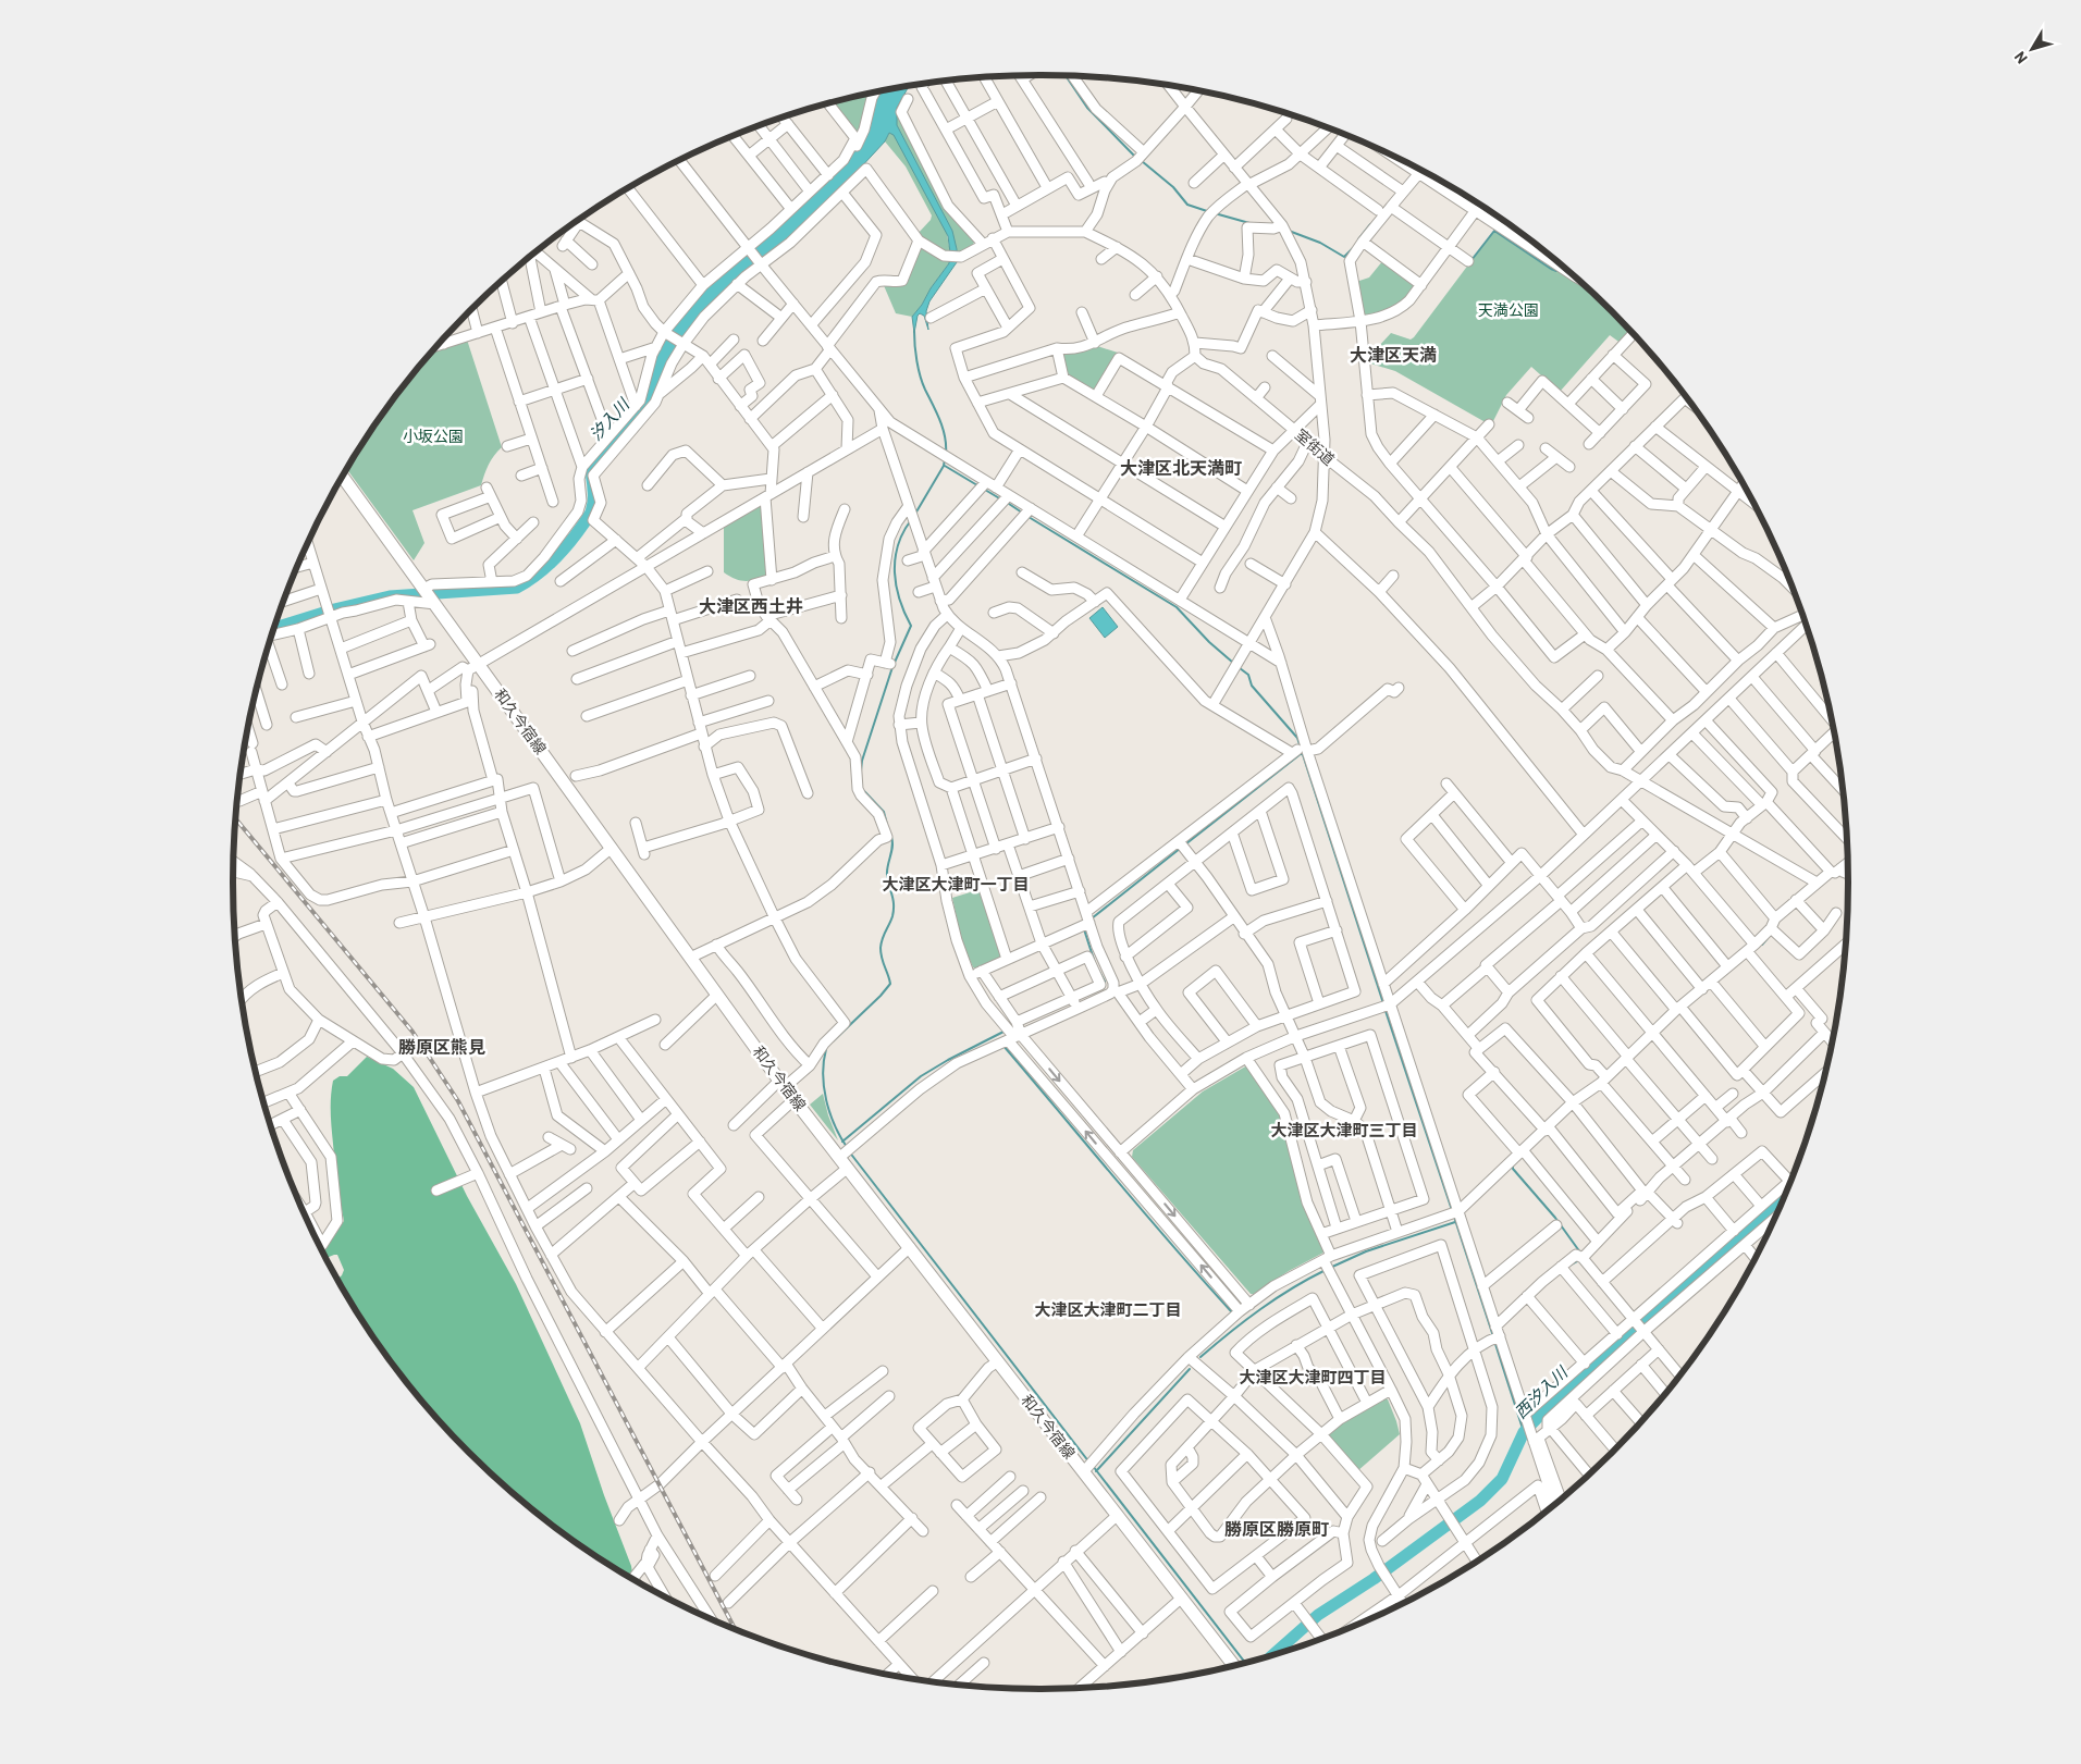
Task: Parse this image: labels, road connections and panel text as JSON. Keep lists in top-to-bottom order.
{
  "streets": {
    "main road": ["和久今宿線"],
    "street": ["室街道"]
  },
  "districts": [
    "大津区天満",
    "大津区北天満町",
    "大津区西土井",
    "大津区大津町一丁目",
    "勝原区熊見",
    "大津区大津町三丁目",
    "大津区大津町二丁目",
    "大津区大津町四丁目",
    "勝原区勝原町"
  ],
  "water": ["汐入川", "西汐入川"],
  "parks": ["天満公園", "小坂公園"],
  "north": "bottom left"
}
